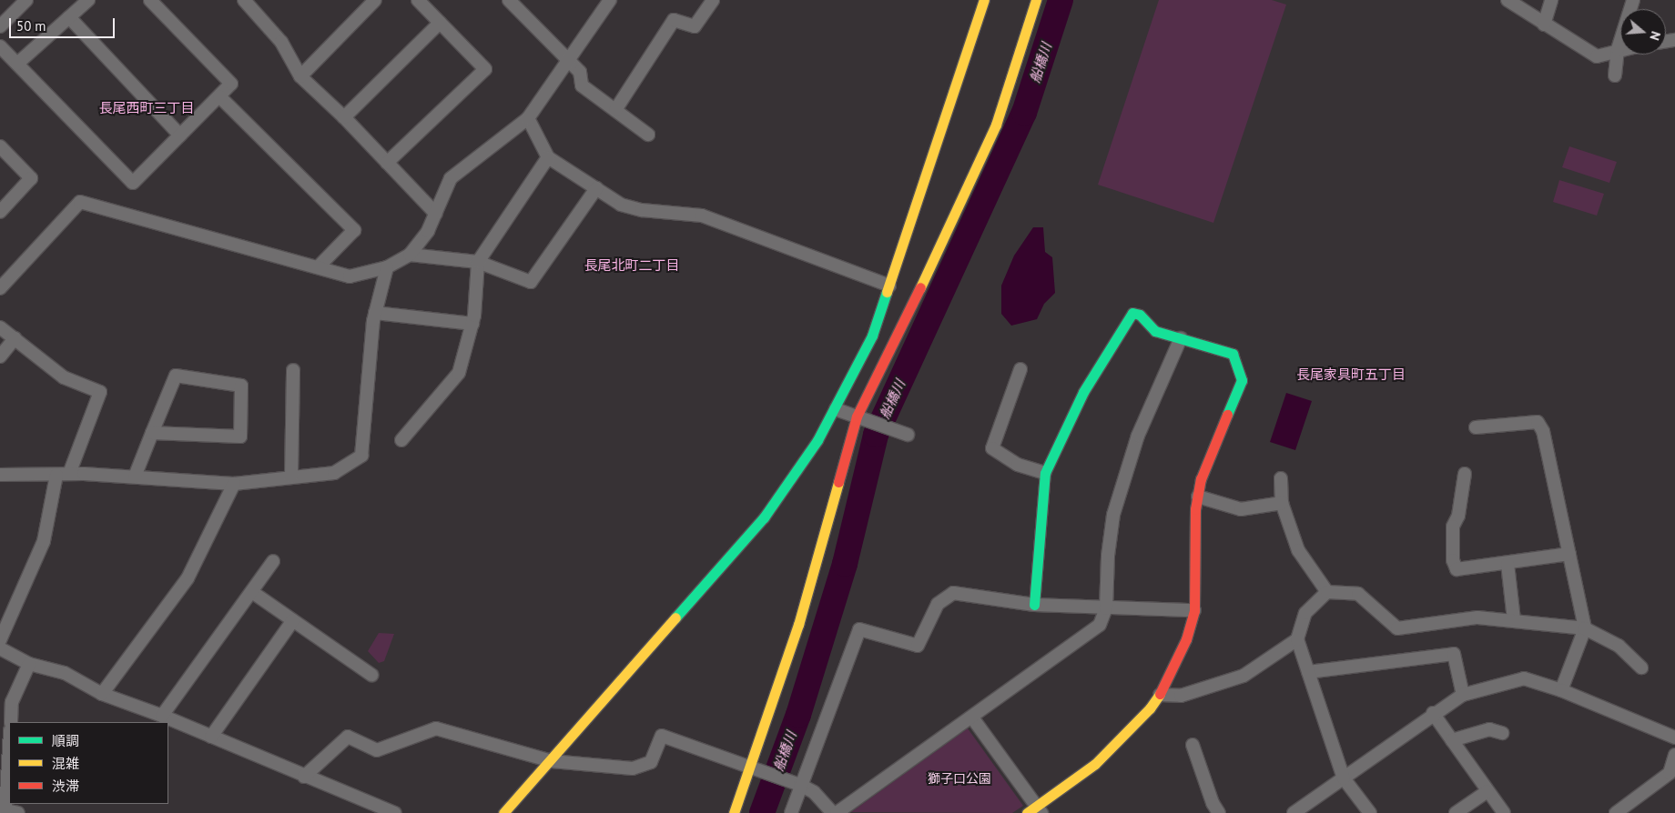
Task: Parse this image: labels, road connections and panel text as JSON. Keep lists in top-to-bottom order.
{
  "districts": ["長尾西町三丁目", "長尾北町二丁目", "長尾家具町五丁目"],
  "water": ["船橋川"],
  "parks": ["獅子口公園"],
  "legend": ["順調", "混雑", "渋滞"],
  "scale_bar": "50 m",
  "north": "right"
}
